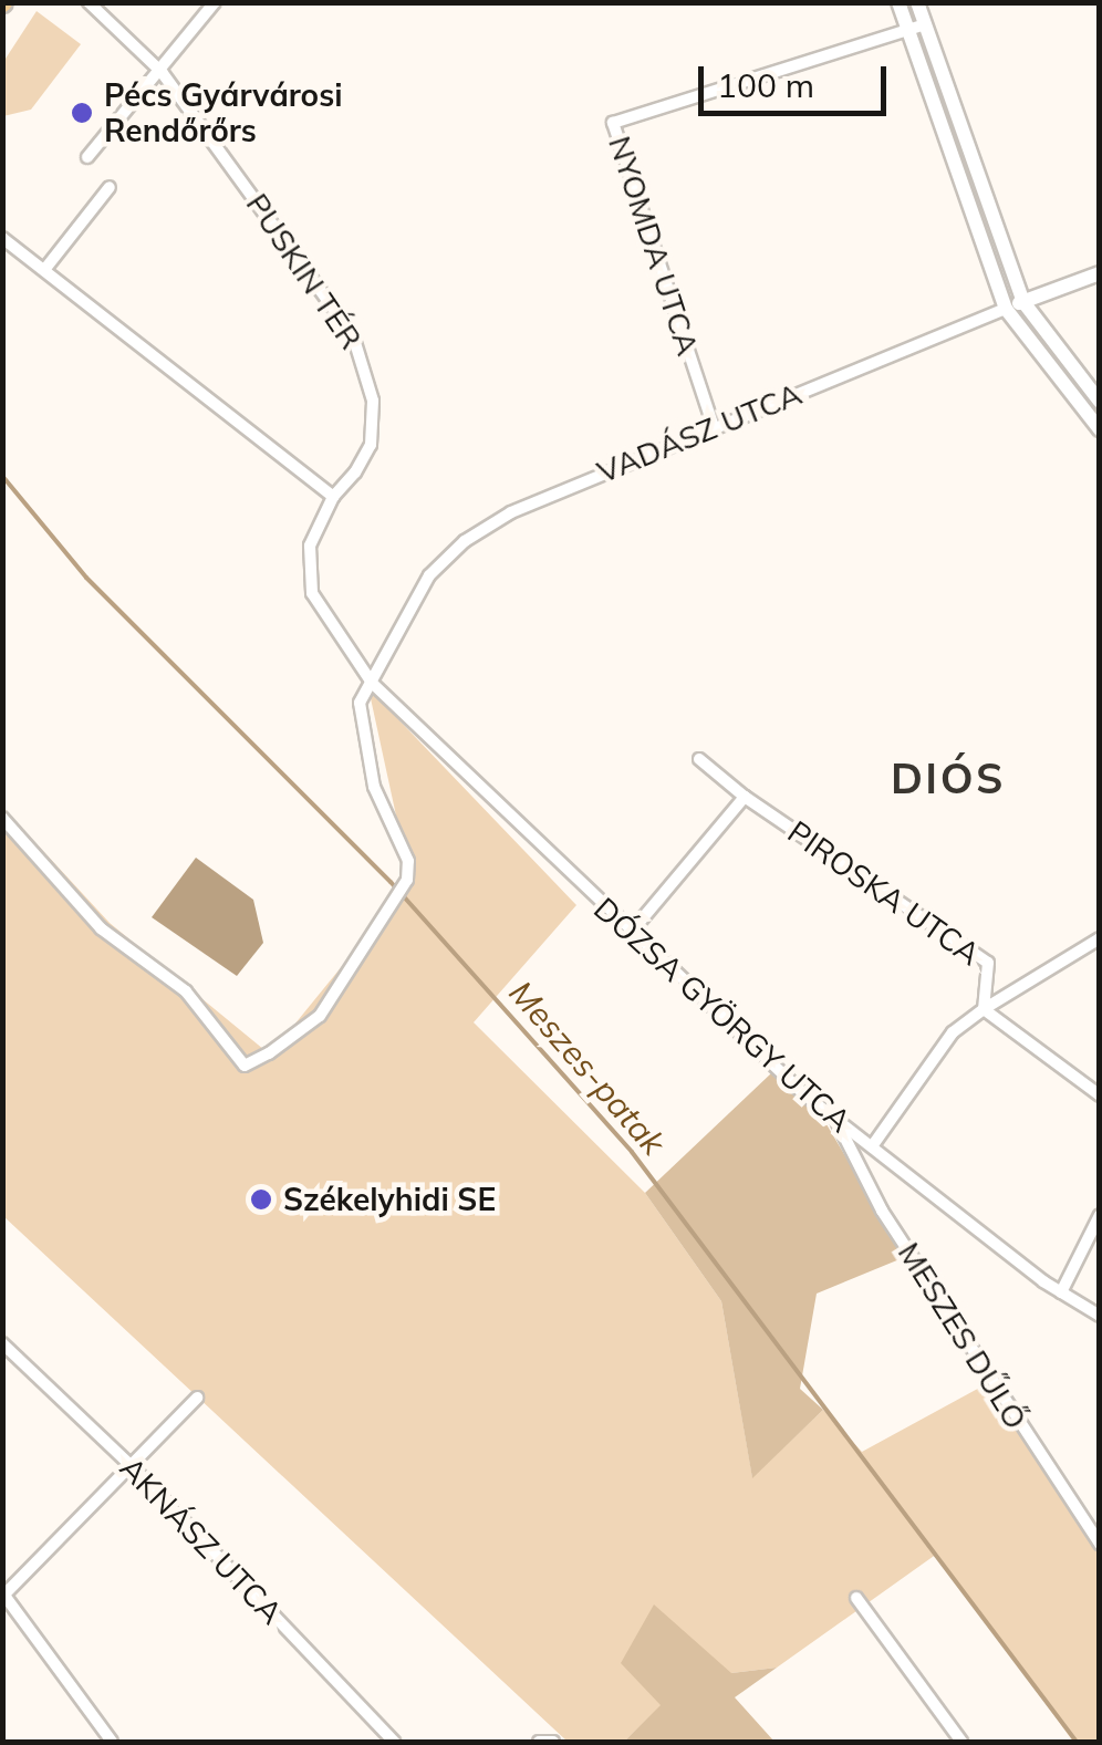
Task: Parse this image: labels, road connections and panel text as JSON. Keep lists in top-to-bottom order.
{
  "streets": {
    "street": [
      "NYOMDA UTCA",
      "PUSKIN TÉR",
      "VADÁSZ UTCA",
      "PIROSKA UTCA",
      "DÓZSA GYÖRGY UTCA",
      "MESZES DŰLŐ",
      "AKNÁSZ UTCA"
    ]
  },
  "crossings": [
    ["NYOMDA UTCA", "VADÁSZ UTCA"],
    ["PUSKIN TÉR", "VADÁSZ UTCA"],
    ["PUSKIN TÉR", "DÓZSA GYÖRGY UTCA"],
    ["VADÁSZ UTCA", "DÓZSA GYÖRGY UTCA"],
    ["PIROSKA UTCA", "DÓZSA GYÖRGY UTCA"],
    ["DÓZSA GYÖRGY UTCA", "MESZES DŰLŐ"]
  ],
  "districts": ["DIÓS"],
  "water": ["Meszes-patak"],
  "places": ["Pécs Gyárvárosi Rendőrőrs", "Székelyhidi SE"],
  "scale_bar": "100 m"
}
